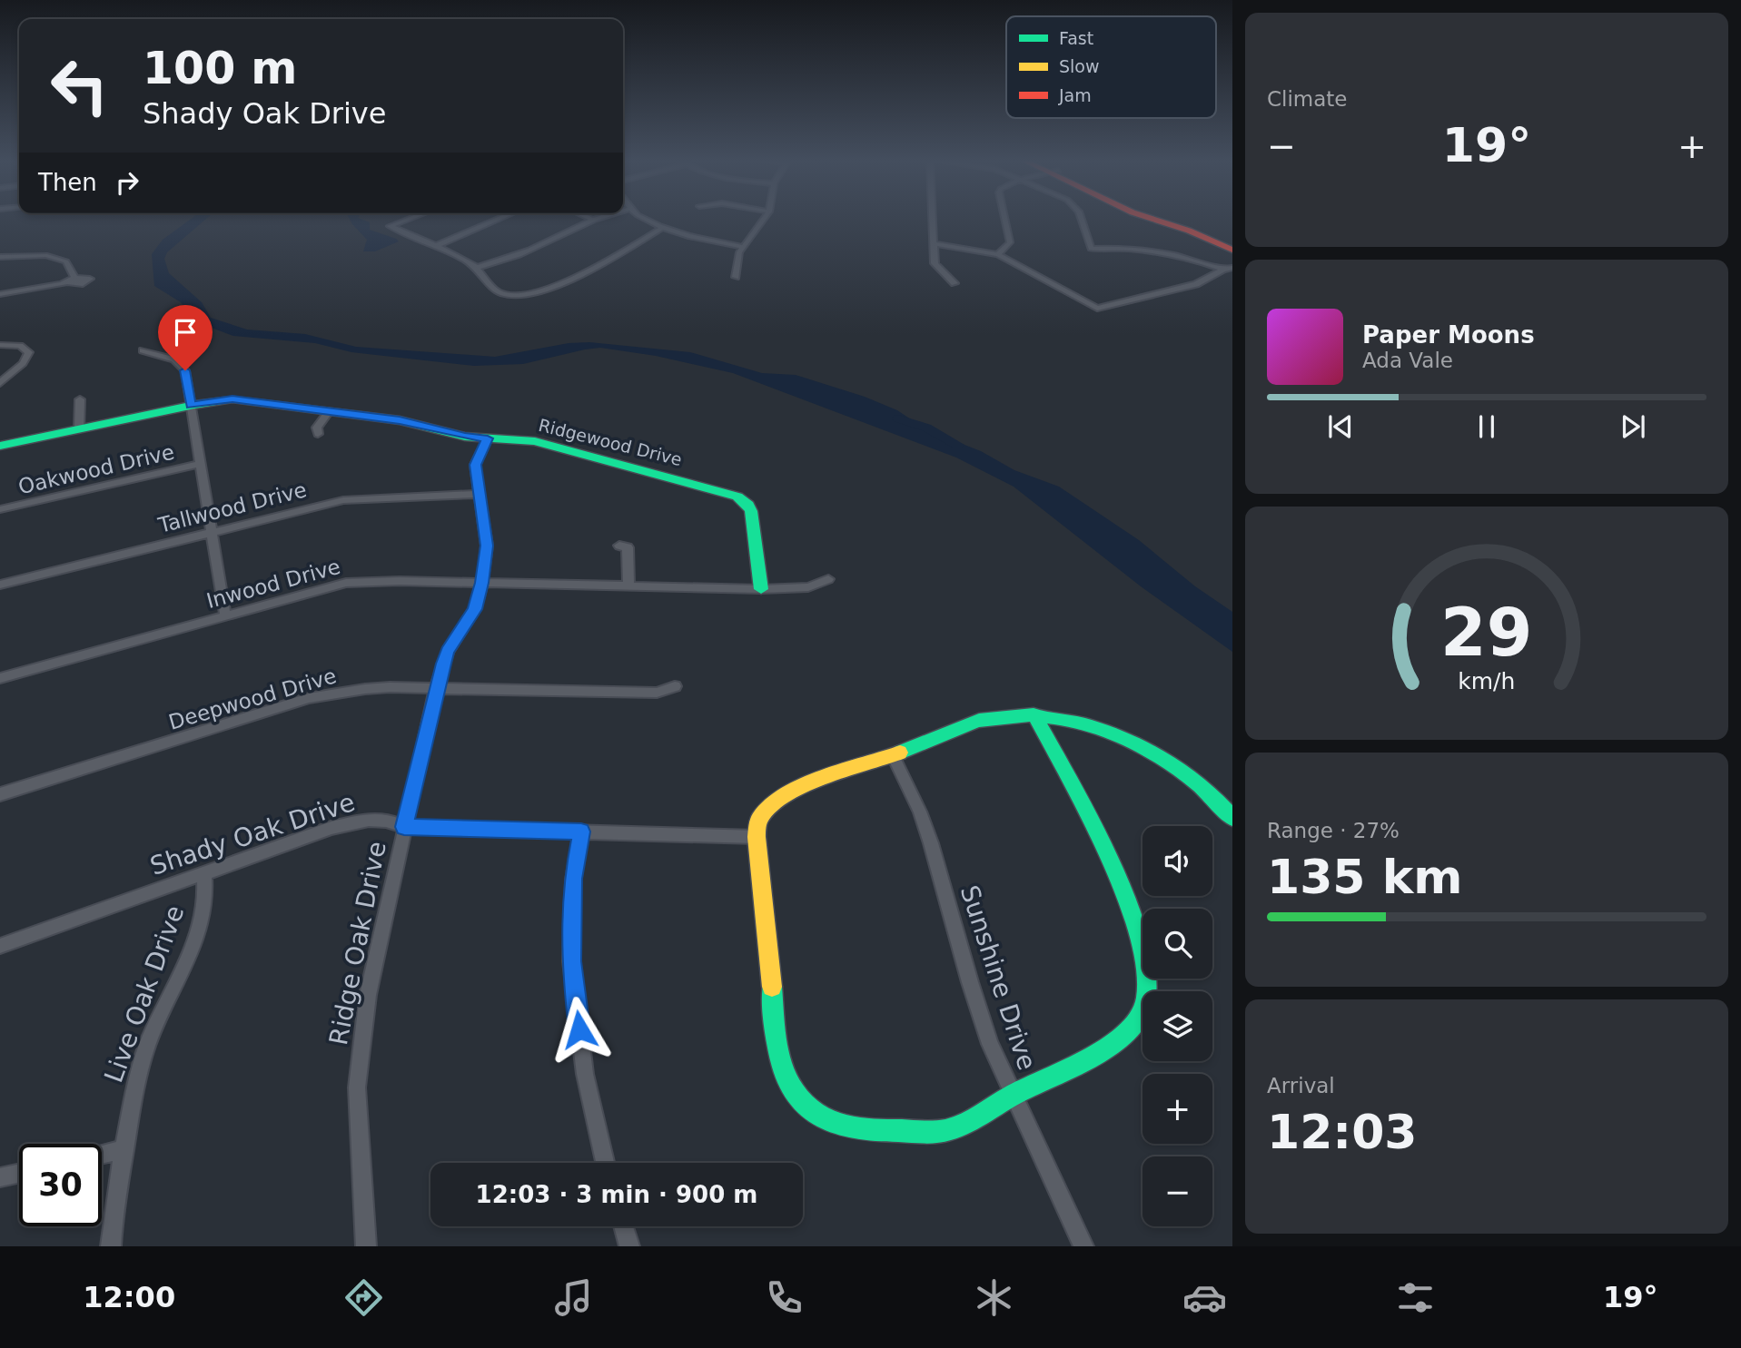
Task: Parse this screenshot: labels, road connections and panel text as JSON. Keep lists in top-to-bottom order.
{
  "streets": {
    "street": [
      "Ridgewood Drive",
      "Oakwood Drive",
      "Tallwood Drive",
      "Inwood Drive",
      "Deepwood Drive",
      "Shady Oak Drive",
      "Ridge Oak Drive",
      "Sunshine Drive",
      "Live Oak Drive"
    ]
  },
  "crossings": [
    ["Ridgewood Drive", "Inwood Drive"],
    ["Ridgewood Drive", "Ridge Oak Drive"],
    ["Tallwood Drive", "Ridge Oak Drive"],
    ["Inwood Drive", "Ridge Oak Drive"],
    ["Deepwood Drive", "Ridge Oak Drive"],
    ["Shady Oak Drive", "Ridge Oak Drive"],
    ["Shady Oak Drive", "Live Oak Drive"]
  ],
  "legend": ["Fast", "Slow", "Jam"],
  "page": {
    "tile": [
      "Climate",
      ["Range · 27%", "135 km"],
      ["Arrival", "12:03"]
    ],
    "turn": ["100 m", "Shady Oak Drive"],
    "heat": ["−", "19°", "+"],
    "then": "Then",
    "song": ["Paper Moons", "Ada Vale"],
    "map_buttons": ["+", "−"],
    "limit": "30",
    "trip": "12:03 · 3 min · 900 m",
    "tabs": ["12:00", "19°"],
    "gauge": ["29", "km/h"]
  }
}
